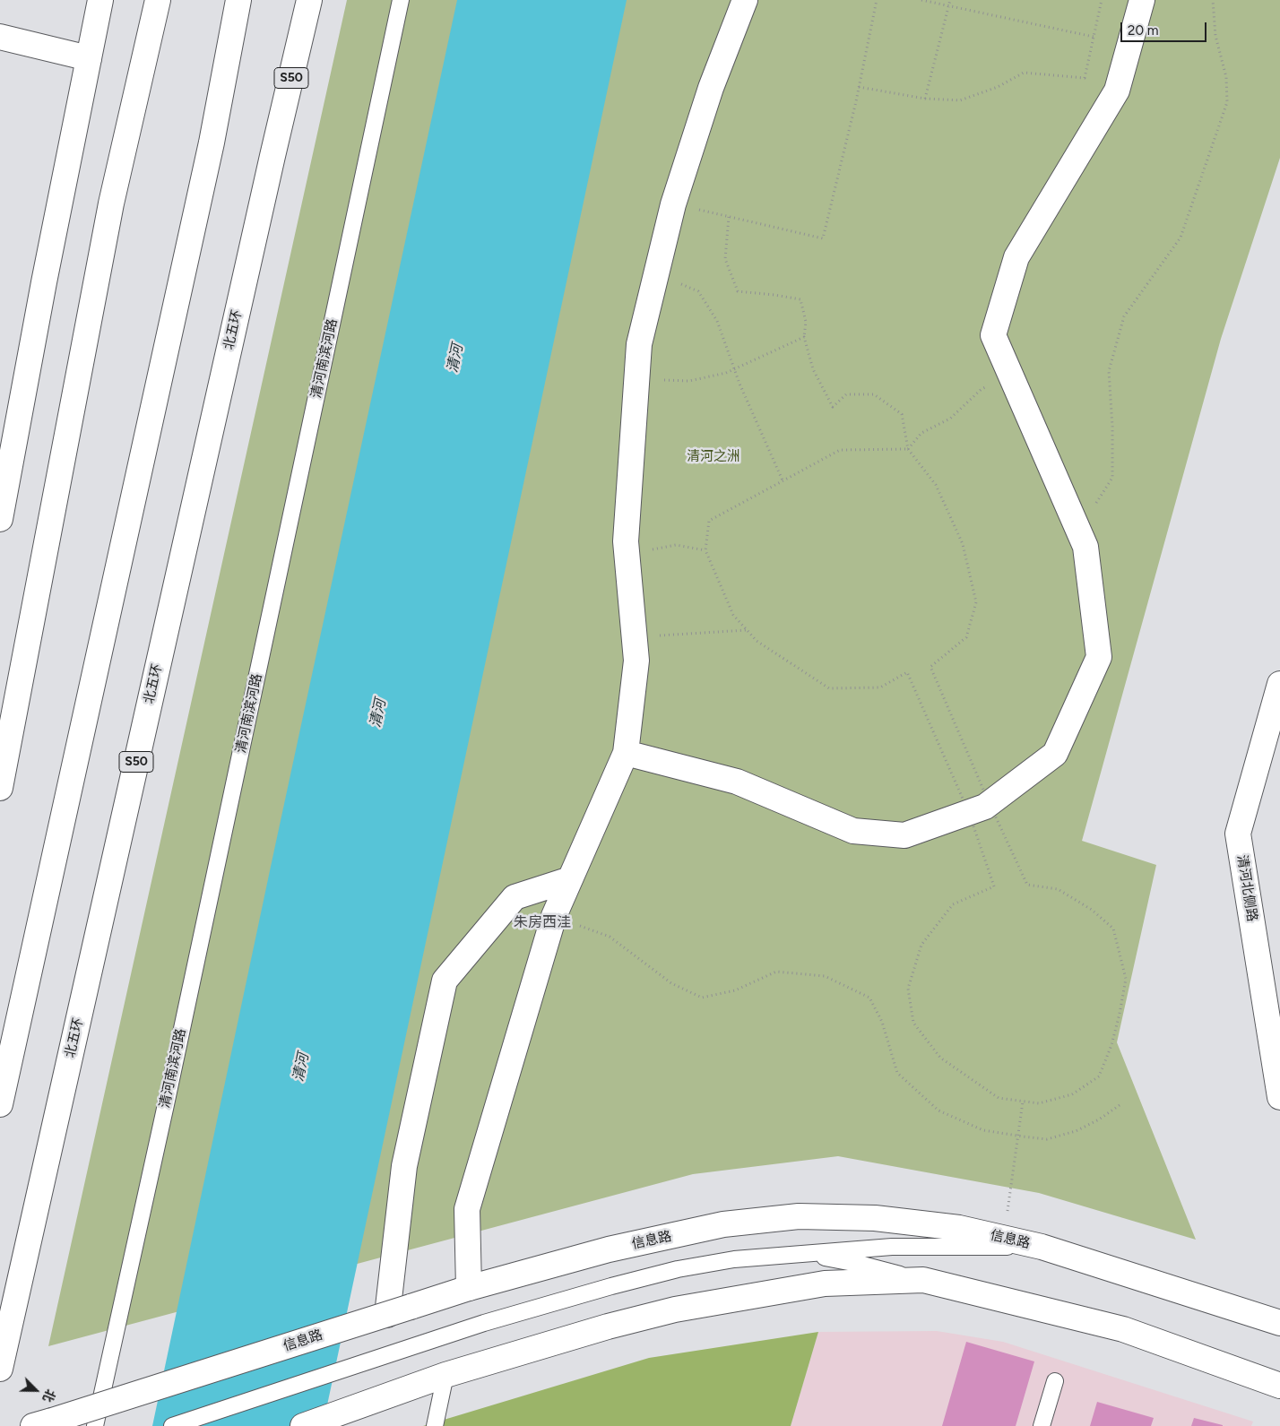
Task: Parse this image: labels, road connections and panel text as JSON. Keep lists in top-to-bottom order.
{
  "streets": {
    "main road": [
      "S50",
      "北五环",
      "清河北侧路",
      "信息路"
    ],
    "lane": ["清河南滨河路"]
  },
  "districts": ["朱房西洼"],
  "water": ["清河"],
  "parks": ["清河之洲"],
  "scale_bar": "20 m",
  "north": "bottom right"
}
